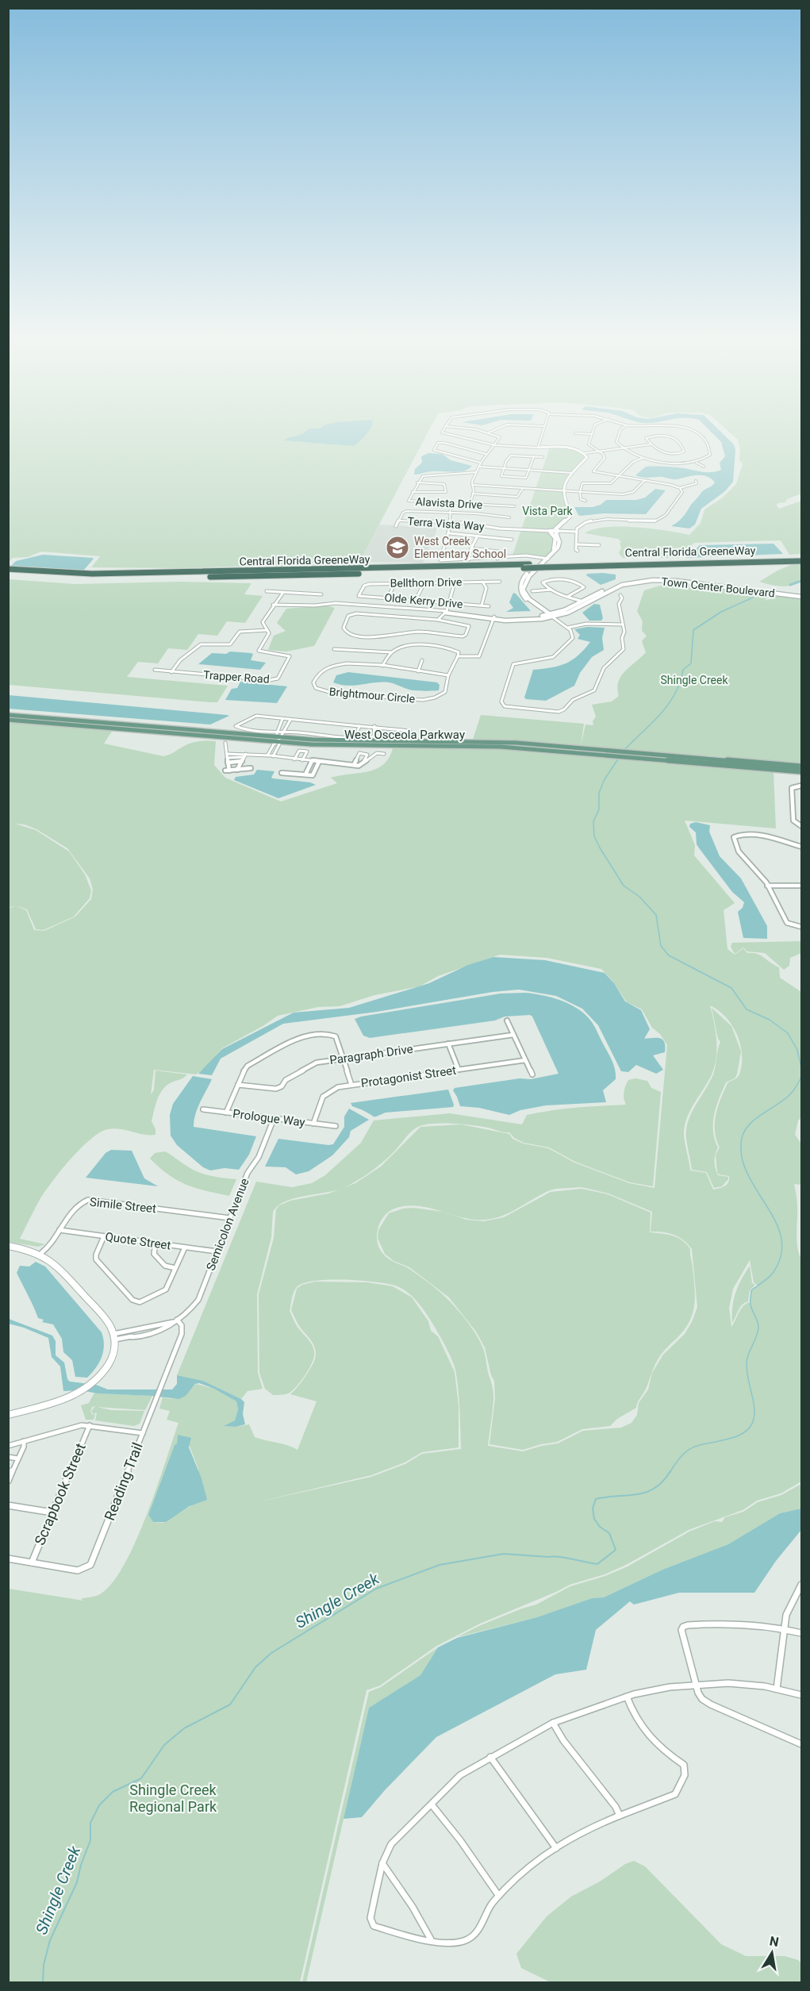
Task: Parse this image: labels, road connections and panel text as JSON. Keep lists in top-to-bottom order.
{
  "streets": {
    "highway": ["Central Florida GreeneWay"],
    "main road": ["West Osceola Parkway"],
    "street": [
      "Alavista Drive",
      "Terra Vista Way",
      "Bellthorn Drive",
      "Town Center Boulevard",
      "Olde Kerry Drive",
      "Trapper Road",
      "Brightmour Circle",
      "Paragraph Drive",
      "Protagonist Street",
      "Prologue Way",
      "Simile Street",
      "Semicolon Avenue",
      "Quote Street",
      "Reading Trail",
      "Scrapbook Street"
    ]
  },
  "crossings": [
    ["Bellthorn Drive", "Olde Kerry Drive"],
    ["Town Center Boulevard", "Trapper Road"],
    ["Protagonist Street", "Prologue Way"],
    ["Prologue Way", "Semicolon Avenue"],
    ["Simile Street", "Semicolon Avenue"],
    ["Simile Street", "Quote Street"],
    ["Semicolon Avenue", "Quote Street"],
    ["Semicolon Avenue", "Reading Trail"],
    ["Reading Trail", "Scrapbook Street"]
  ],
  "water": ["Shingle Creek"],
  "parks": ["Vista Park", "Shingle Creek", "Shingle Creek Regional Park"],
  "places": {
    "school or university": ["West Creek Elementary School"]
  },
  "north": "top"
}
